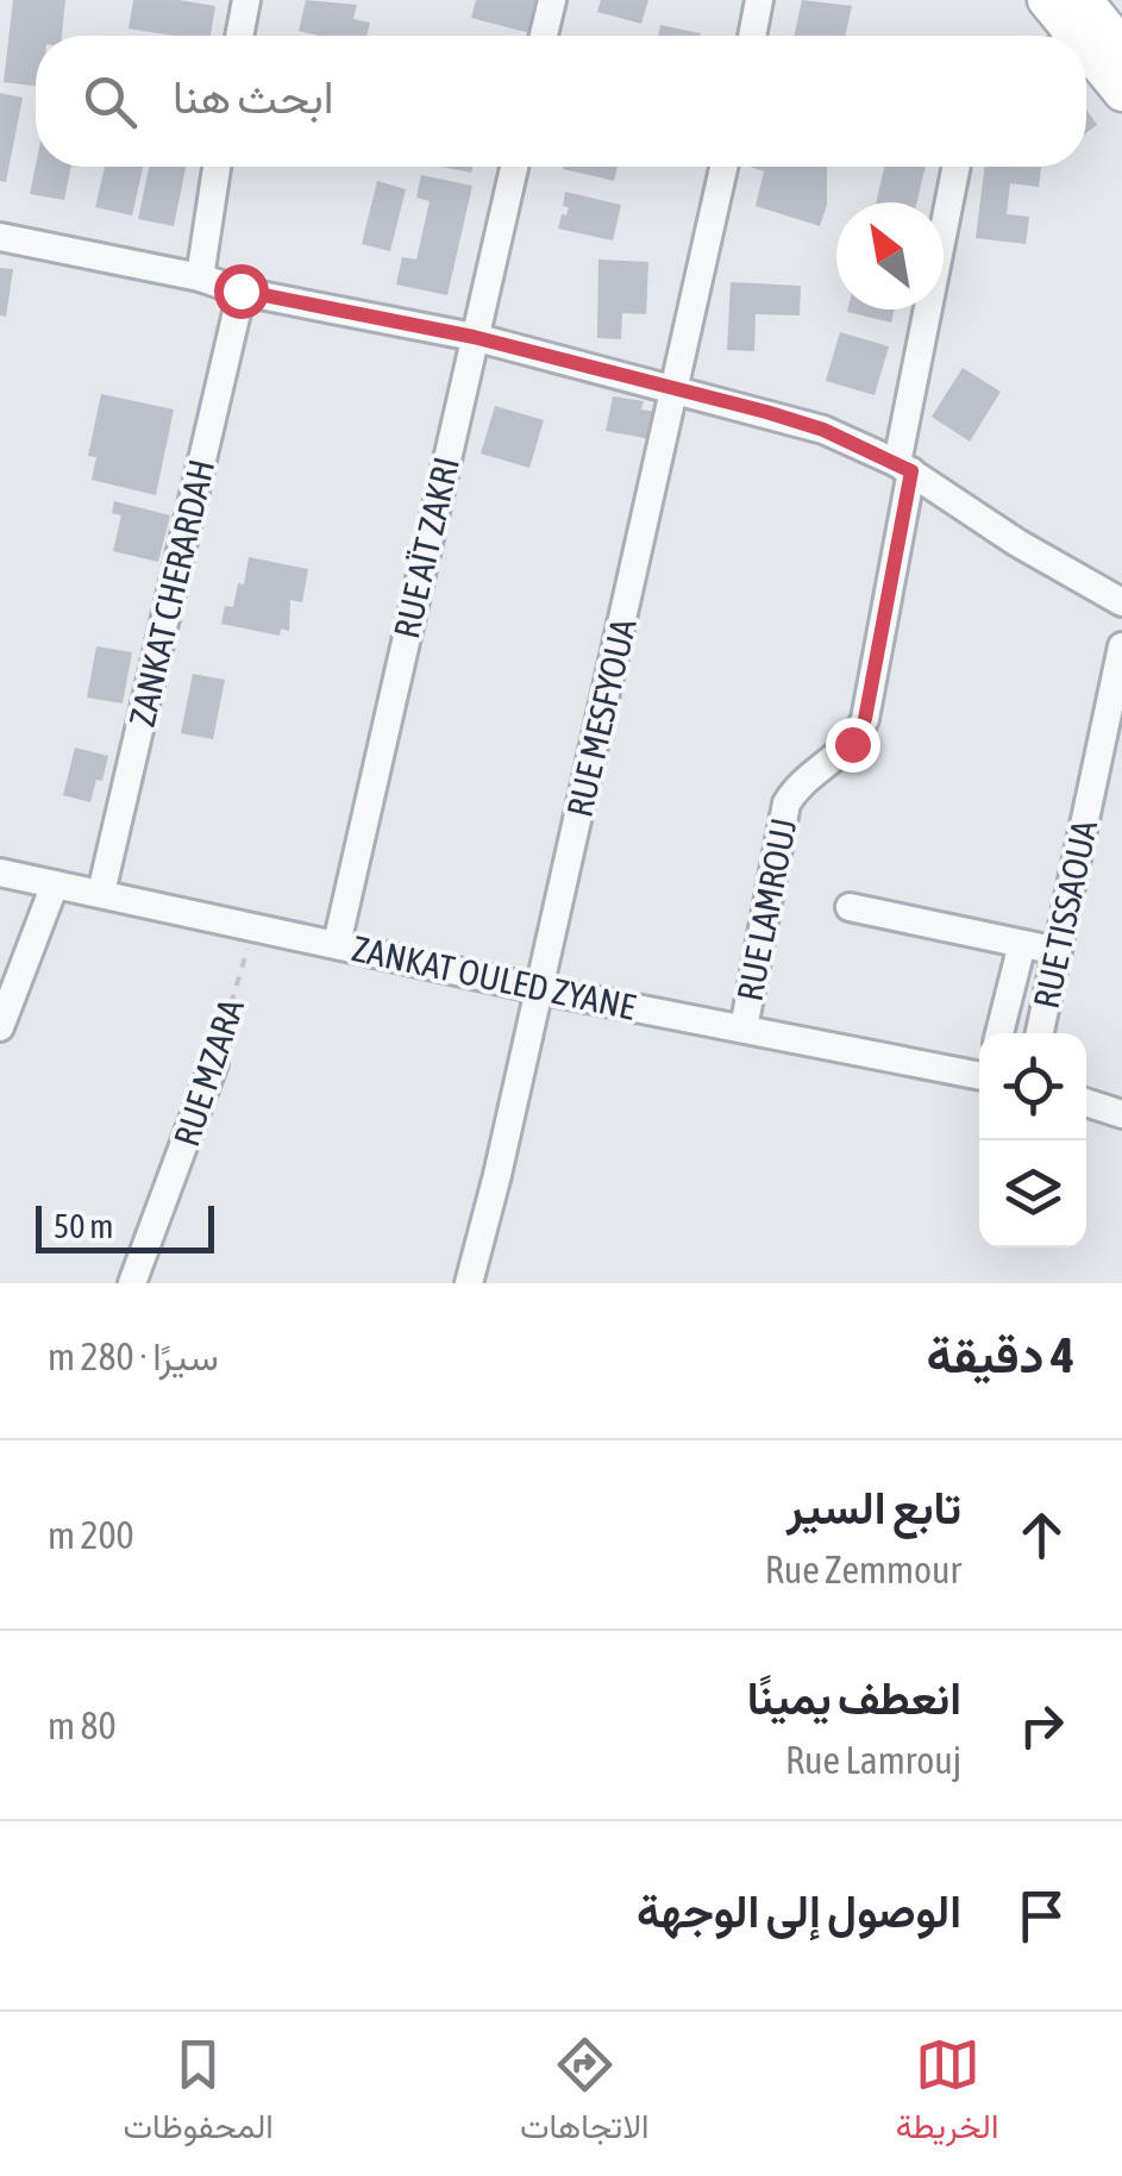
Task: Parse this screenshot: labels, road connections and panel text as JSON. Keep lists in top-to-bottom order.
{
  "streets": {
    "street": [
      "RUE AÏT ZAKRI",
      "ZANKAT CHERARDAH",
      "RUE MESFYOUA",
      "RUE LAMROUJ",
      "RUE TISSAOUA",
      "ZANKAT OULED ZYANE",
      "RUE MZARA"
    ]
  },
  "crossings": [
    ["RUE AÏT ZAKRI", "ZANKAT OULED ZYANE"],
    ["ZANKAT CHERARDAH", "ZANKAT OULED ZYANE"],
    ["RUE MESFYOUA", "ZANKAT OULED ZYANE"],
    ["RUE LAMROUJ", "ZANKAT OULED ZYANE"],
    ["ZANKAT OULED ZYANE", "RUE MZARA"]
  ],
  "scale_bar": "50 m",
  "north": "top left",
  "page": {
    "search": "ابحث هنا",
    "scale": "50 m",
    "heading": ["4 دقيقة", "سيرًا · 280 m"],
    "list": [
      ["تابع السير", "Rue Zemmour", "200 m"],
      ["انعطف يمينًا", "Rue Lamrouj", "80 m"],
      "الوصول إلى الوجهة"
    ],
    "nav": ["الخريطة", "الاتجاهات", "المحفوظات"]
  }
}
